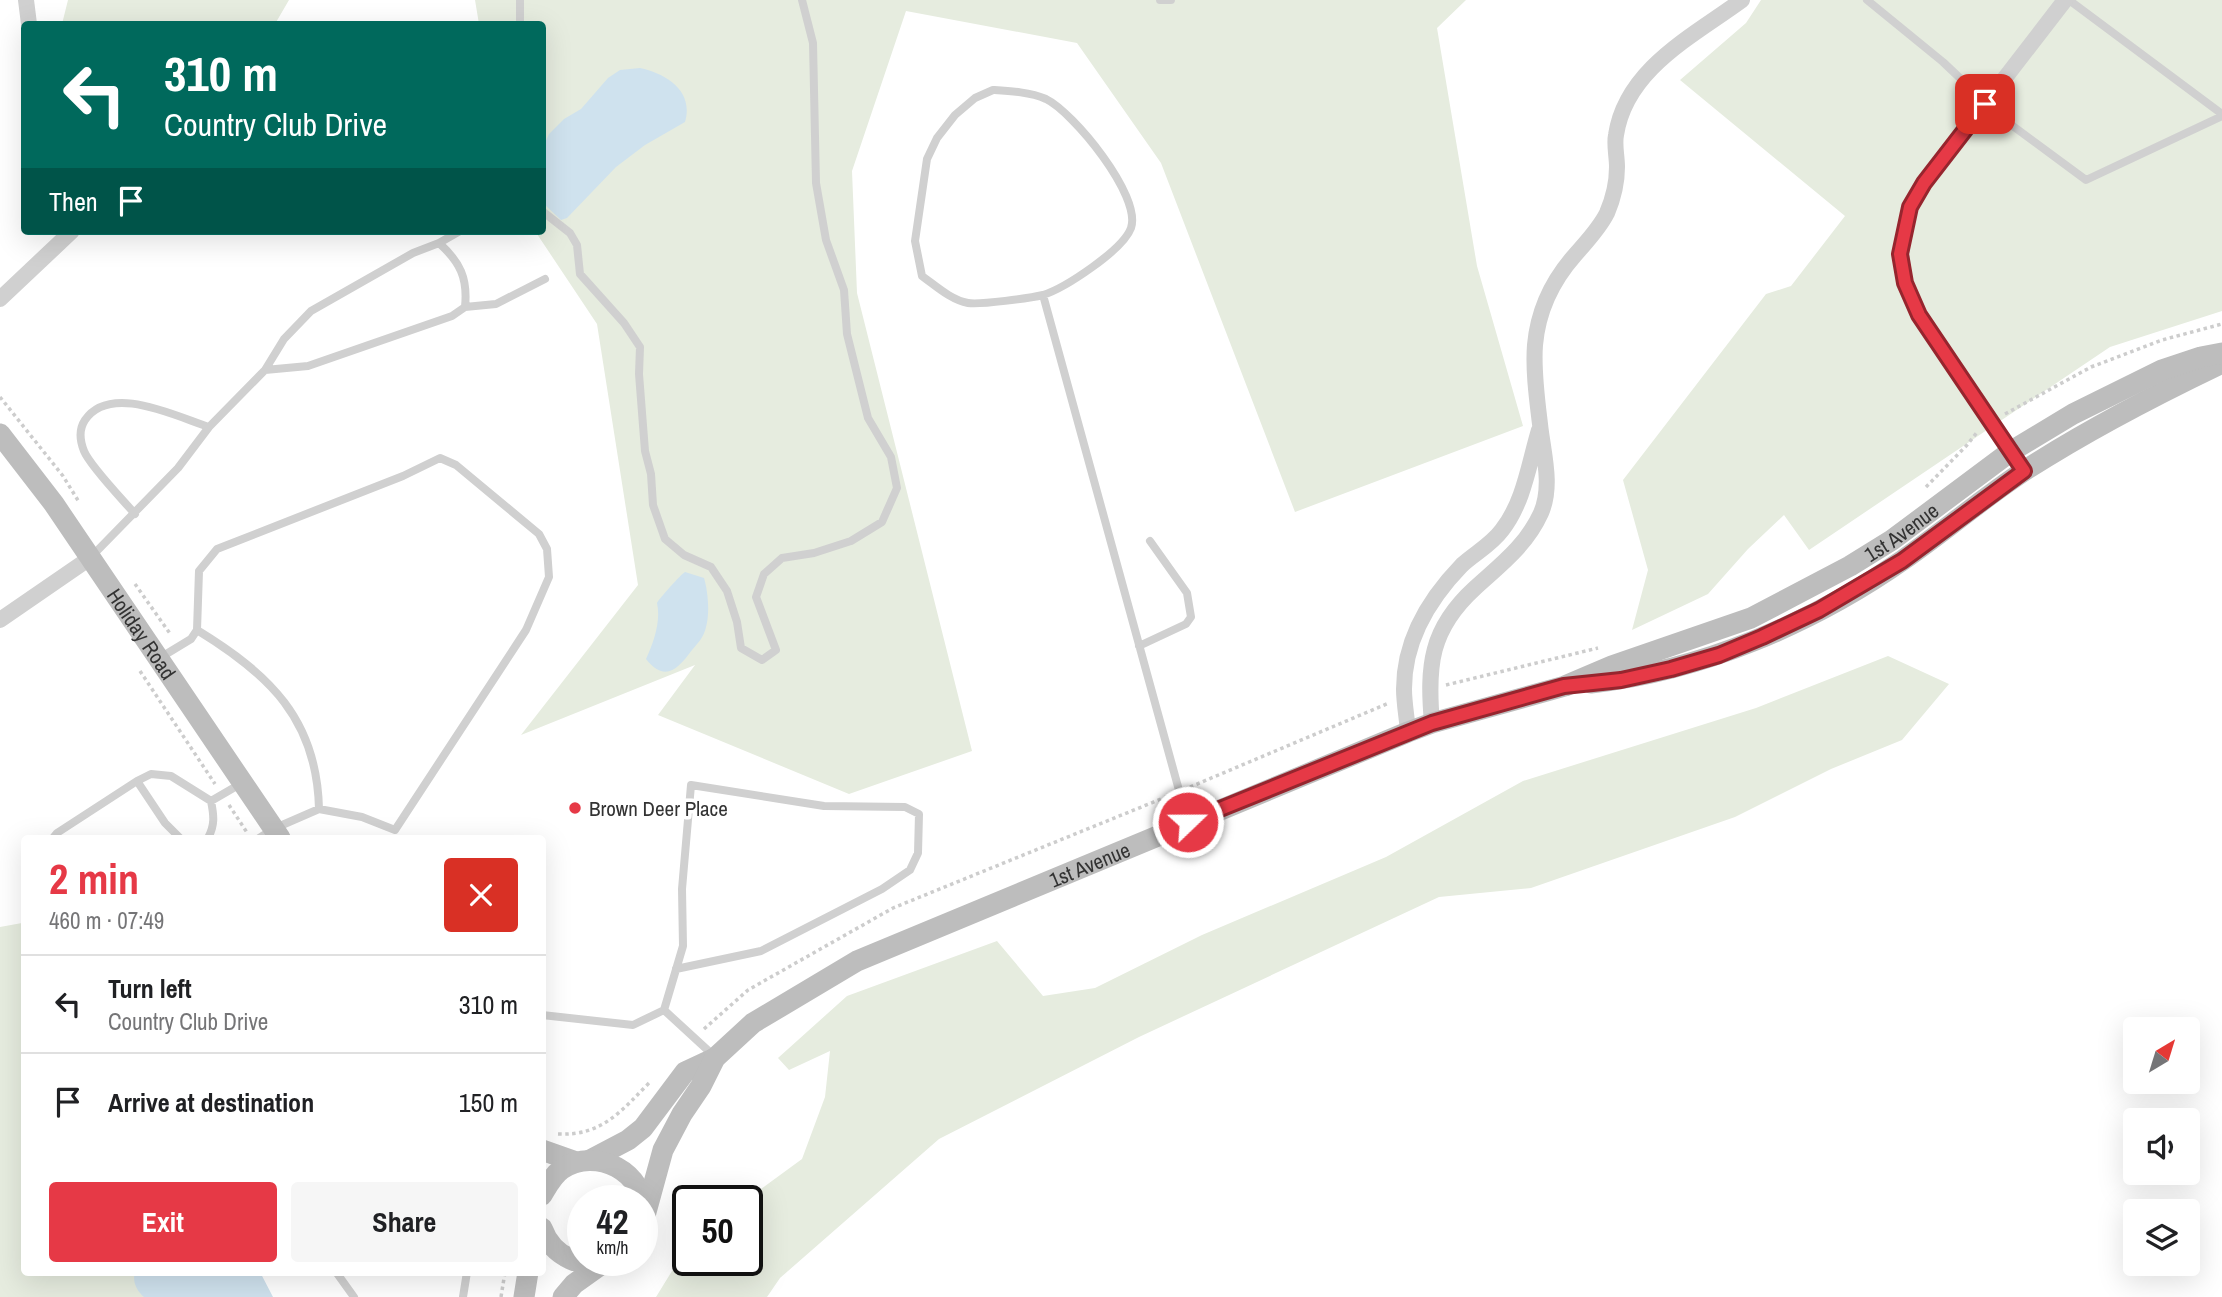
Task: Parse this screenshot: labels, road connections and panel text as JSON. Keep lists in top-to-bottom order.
{
  "streets": {
    "main road": ["1st Avenue", "Holiday Road"]
  },
  "places": ["Brown Deer Place"],
  "north": "top right",
  "page": {
    "turn": ["310 m", "Country Club Drive"],
    "then": "Then",
    "heading": ["2 min", "460 m · 07:49"],
    "list": [
      {
        "name": "Turn left",
        "note": "Country Club Drive",
        "value": "310 m"
      },
      {
        "name": "Arrive at destination",
        "value": "150 m"
      }
    ],
    "buttons": ["Exit", "Share"],
    "speed": "42 km/h",
    "limit": "50"
  }
}
